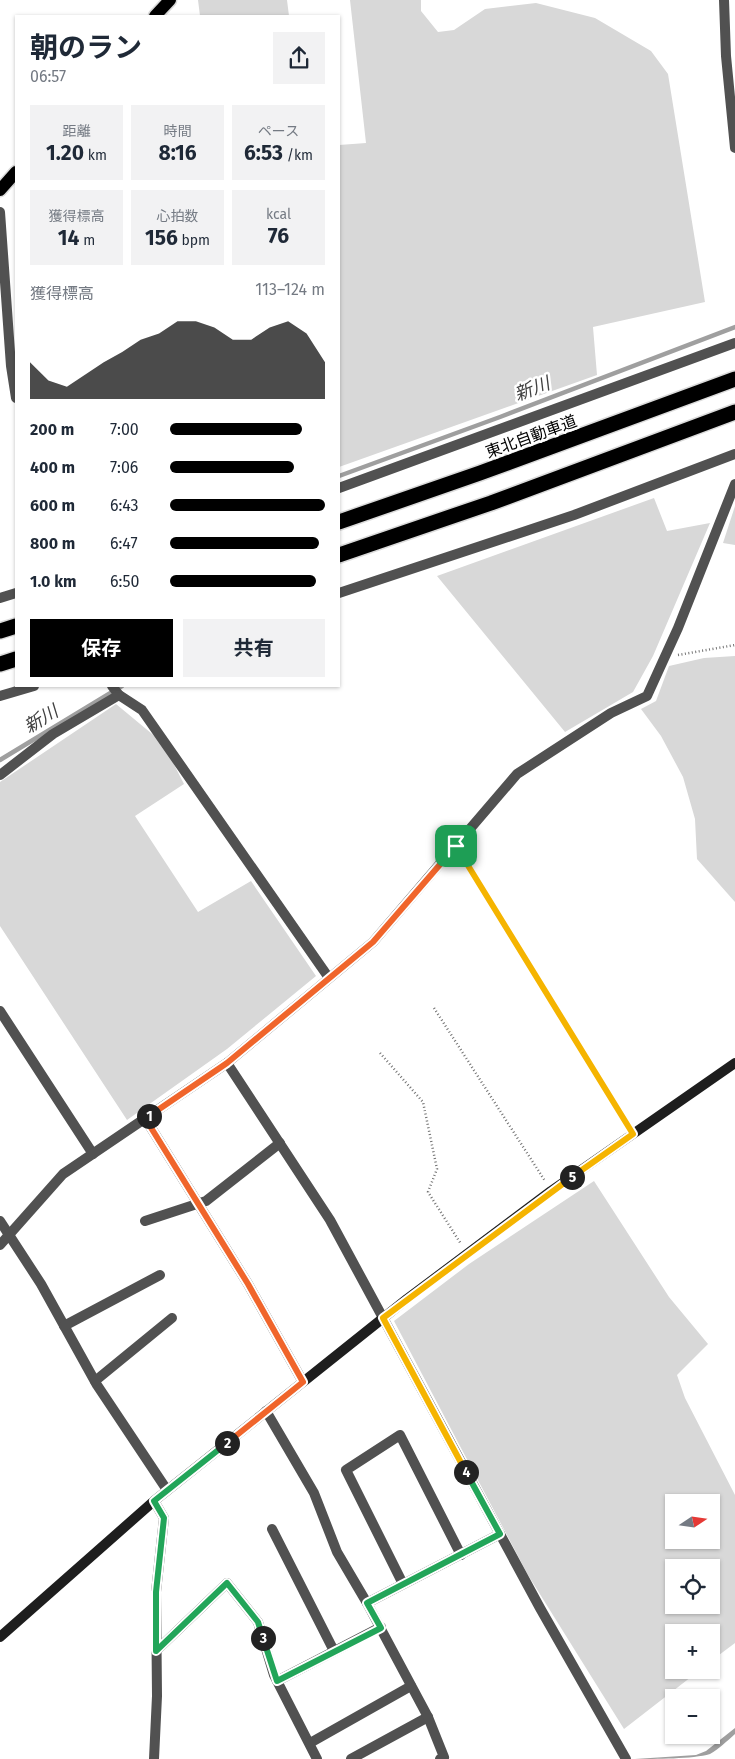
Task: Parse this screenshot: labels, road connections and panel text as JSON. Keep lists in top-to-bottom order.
{
  "streets": {
    "highway": ["東北自動車道"]
  },
  "water": ["新川"],
  "north": "right",
  "page": {
    "heading": ["朝のラン", "06:57"],
    "stats": [
      ["距離", "1.20 km"],
      ["時間", "8:16"],
      ["ペース", "6:53 /km"],
      ["獲得標高", "14 m"],
      ["心拍数", "156 bpm"],
      ["kcal", "76"]
    ],
    "chart": ["獲得標高", "113–124 m"],
    "list": [
      {
        "name": "200 m",
        "note": "7:00"
      },
      {
        "name": "400 m",
        "note": "7:06"
      },
      {
        "name": "600 m",
        "note": "6:43"
      },
      {
        "name": "800 m",
        "note": "6:47"
      },
      {
        "name": "1.0 km",
        "note": "6:50"
      }
    ],
    "buttons": ["保存", "共有"],
    "pins": [
      "1",
      "5",
      "2",
      "4",
      "3"
    ],
    "map_buttons": ["+", "−"]
  }
}
